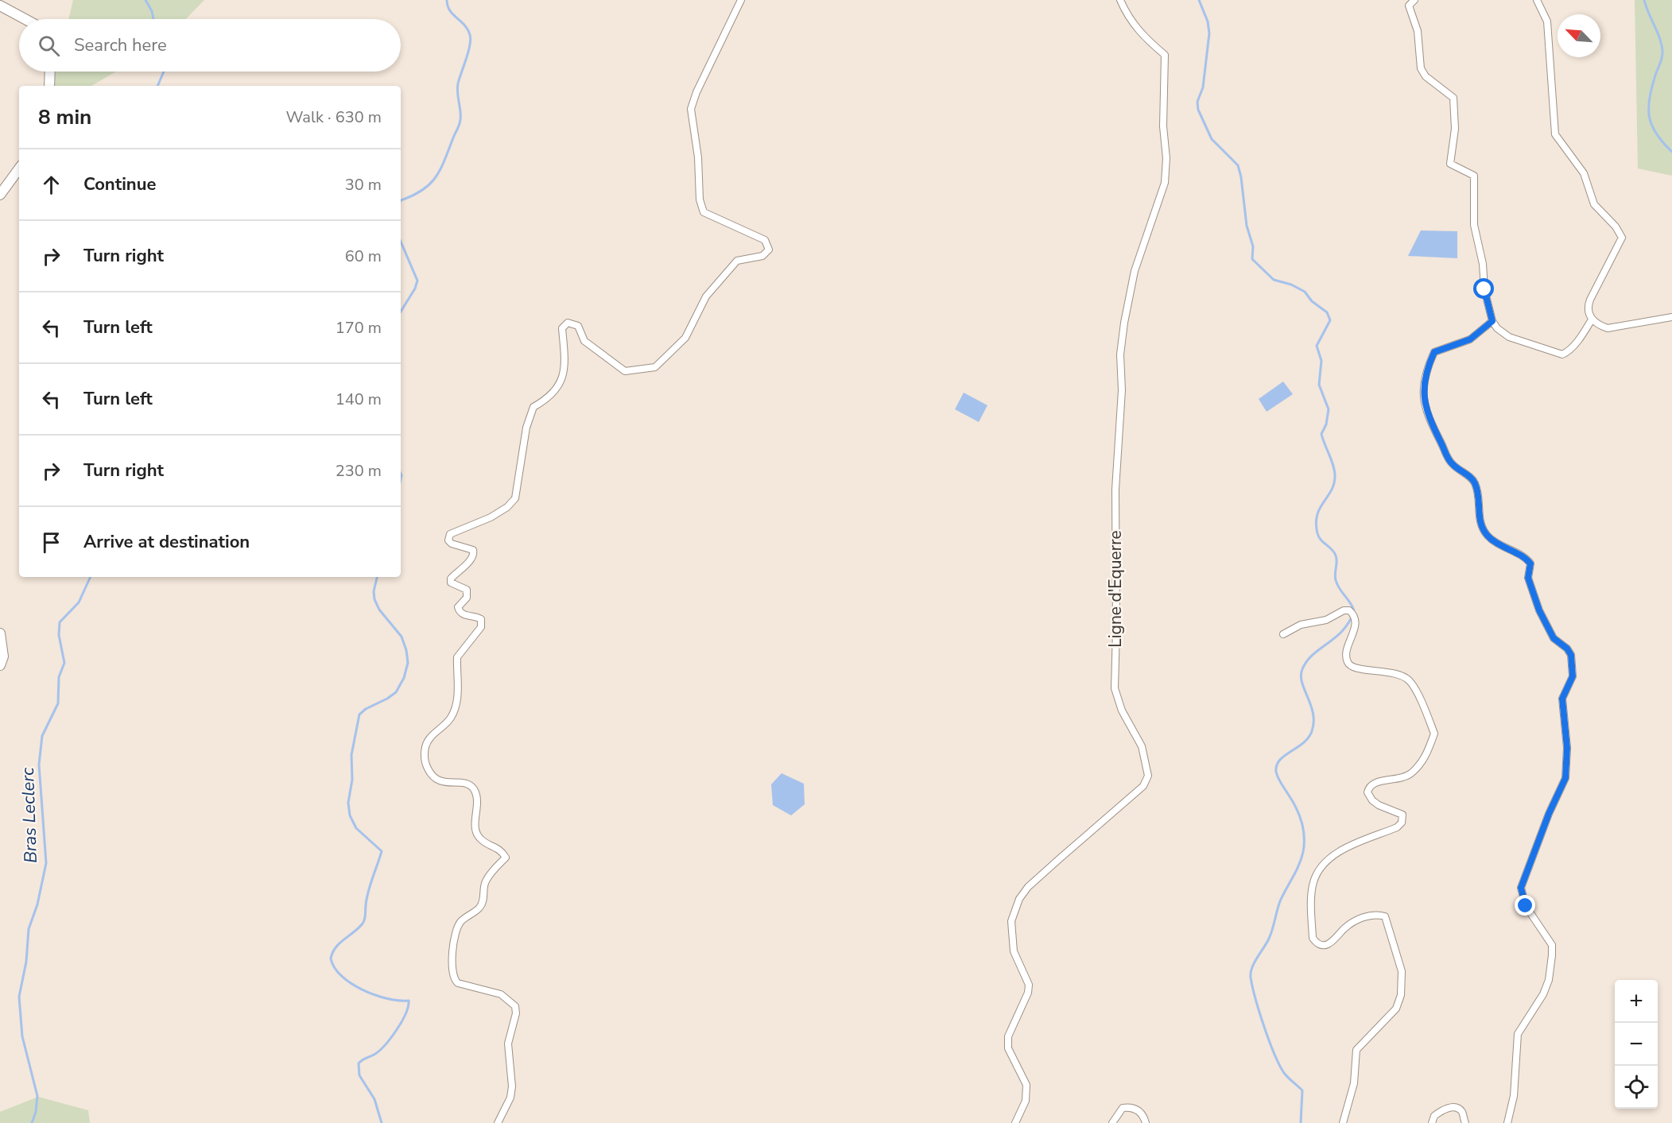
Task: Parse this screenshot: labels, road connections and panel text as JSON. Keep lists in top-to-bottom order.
{
  "streets": {
    "street": ["Ligne d'Equerre"]
  },
  "water": ["Bras Leclerc"],
  "north": "top left",
  "page": {
    "search": "Search here",
    "heading": ["8 min", "Walk · 630 m"],
    "list": [
      ["Continue", "30 m"],
      ["Turn right", "60 m"],
      ["Turn left", "170 m"],
      ["Turn left", "140 m"],
      ["Turn right", "230 m"],
      "Arrive at destination"
    ],
    "map_buttons": ["+", "−"]
  }
}
